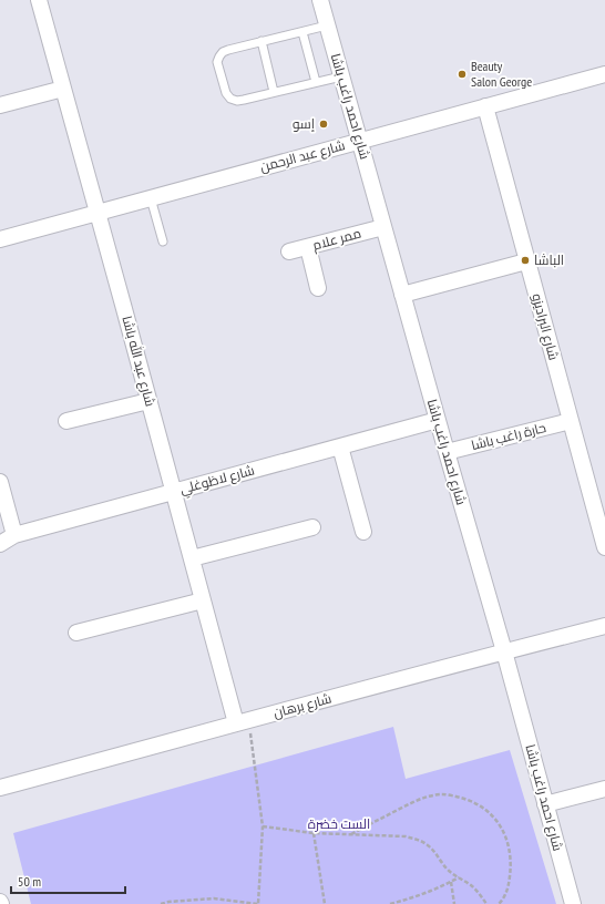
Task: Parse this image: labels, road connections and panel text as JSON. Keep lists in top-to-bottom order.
{
  "streets": {
    "street": [
      "شارع احمد راغب باشا",
      "شارع عبد الرحمن",
      "ممر علام",
      "شارع البراديزو",
      "شارع عبد الله باشا",
      "حارة راغب باشا",
      "شارع لاظوغلي",
      "شارع برهان"
    ]
  },
  "crossings": [
    ["شارع احمد راغب باشا", "شارع عبد الرحمن"],
    ["شارع احمد راغب باشا", "ممر علام"],
    ["شارع احمد راغب باشا", "حارة راغب باشا"],
    ["شارع احمد راغب باشا", "شارع لاظوغلي"],
    ["شارع احمد راغب باشا", "شارع برهان"],
    ["شارع عبد الرحمن", "شارع البراديزو"],
    ["شارع عبد الرحمن", "شارع عبد الله باشا"],
    ["شارع البراديزو", "حارة راغب باشا"],
    ["شارع عبد الله باشا", "شارع لاظوغلي"],
    ["شارع عبد الله باشا", "شارع برهان"]
  ],
  "parks": ["الست خضرة"],
  "places": ["Beauty Salon George", "إسو", "الباشا"],
  "scale_bar": "50 m"
}
